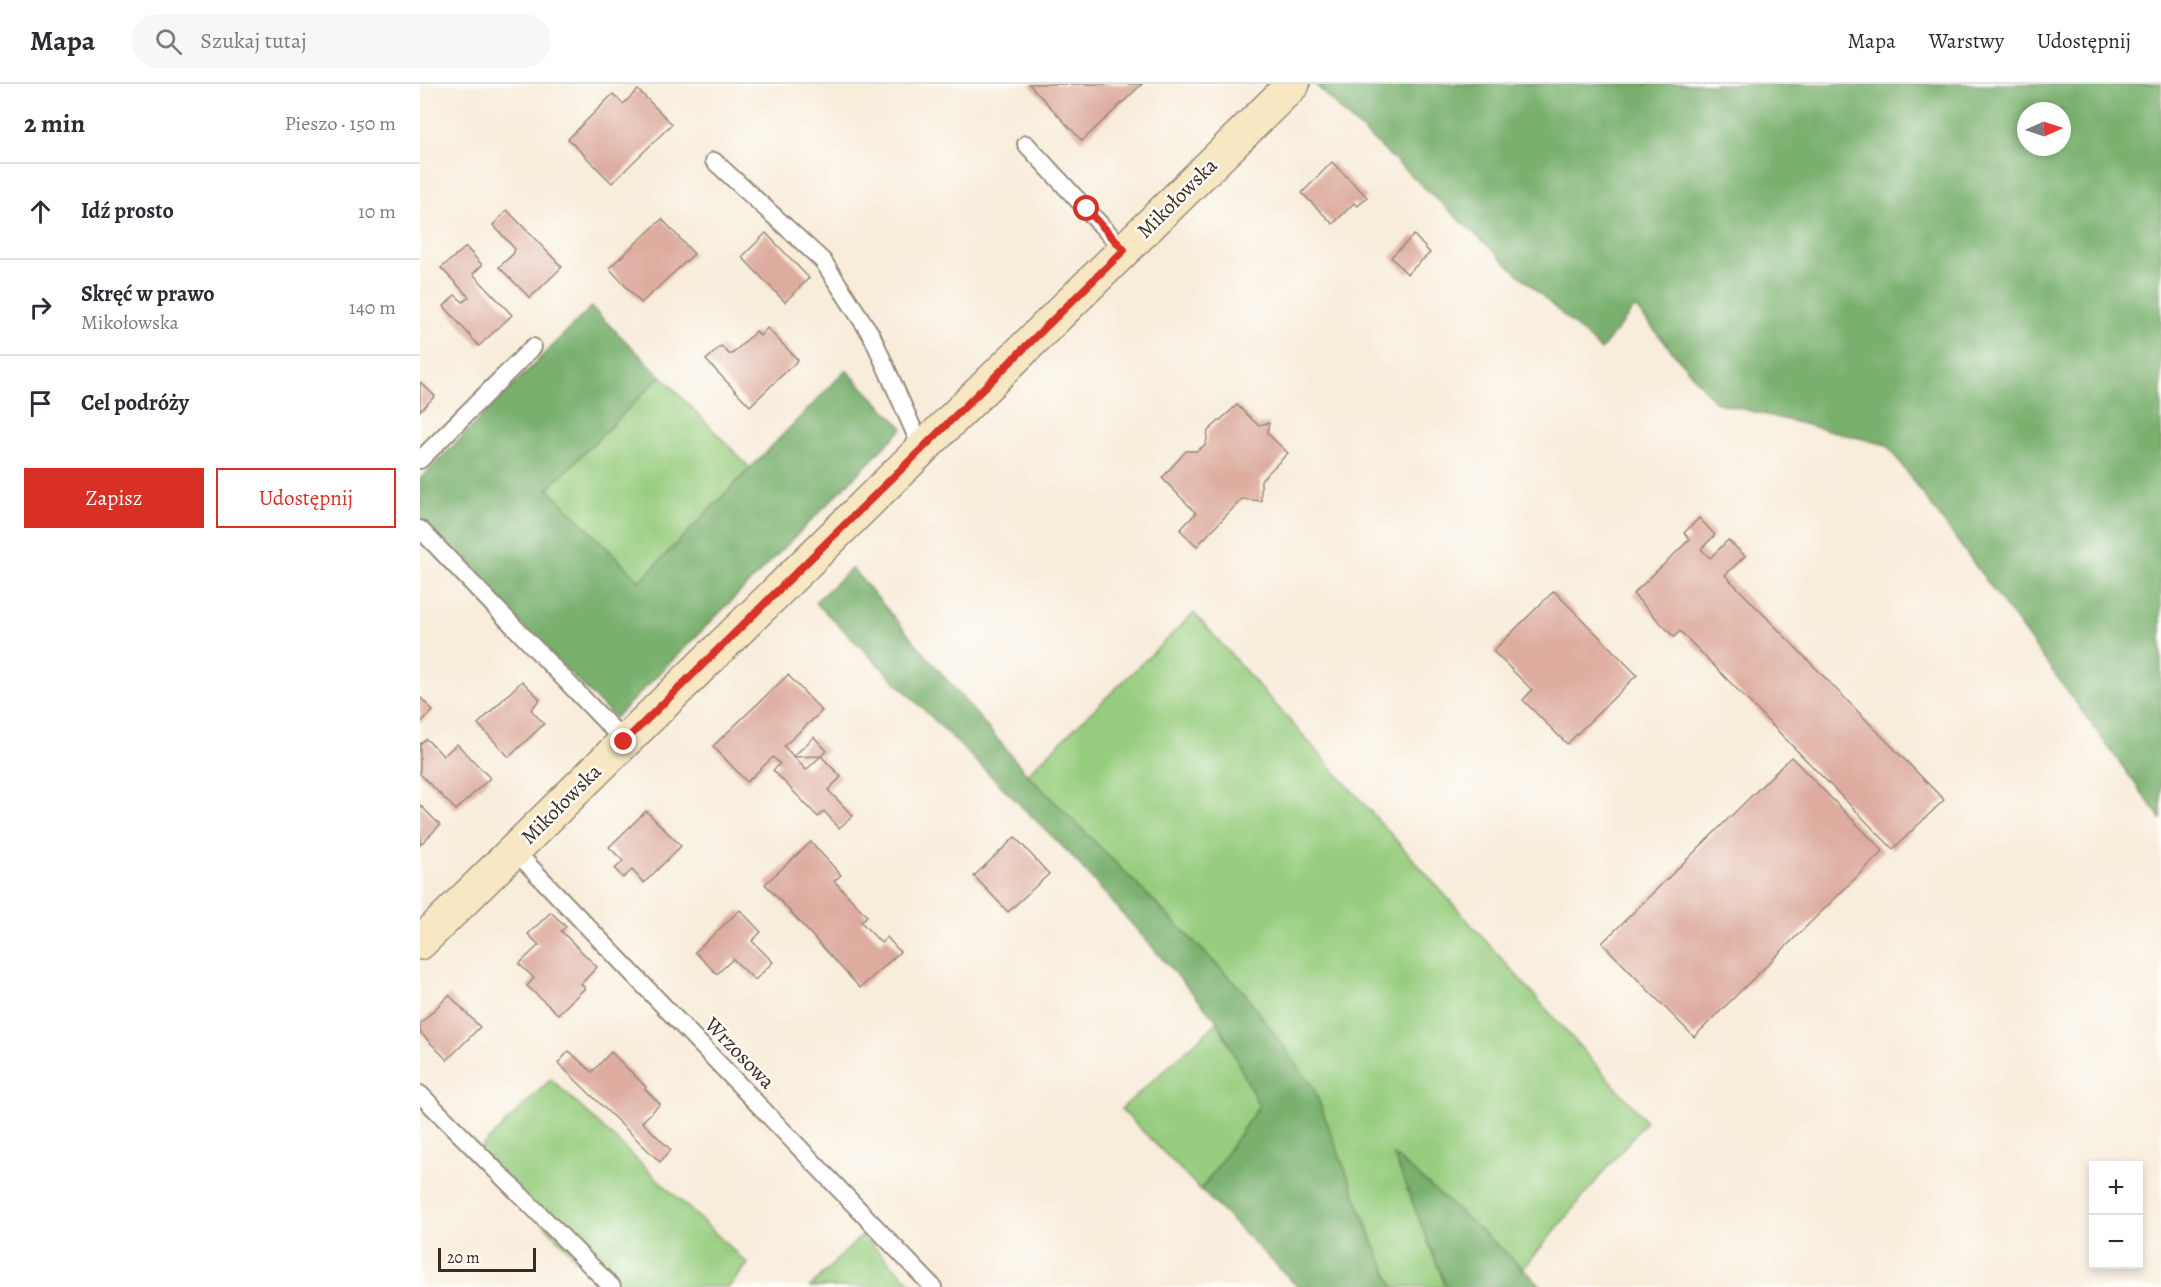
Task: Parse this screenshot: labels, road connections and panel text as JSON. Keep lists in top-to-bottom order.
{
  "streets": {
    "main road": ["Mikołowska"],
    "lane": ["Wrzosowa"]
  },
  "crossings": [
    ["Mikołowska", "Wrzosowa"]
  ],
  "scale_bar": "20 m",
  "north": "right",
  "page": {
    "header": "Mapa",
    "search": "Szukaj tutaj",
    "nav": ["Mapa", "Warstwy", "Udostępnij"],
    "heading": ["2 min", "Pieszo · 150 m"],
    "list": [
      ["Idź prosto", "10 m"],
      ["Skręć w prawo", "Mikołowska", "140 m"],
      "Cel podróży"
    ],
    "buttons": ["Zapisz", "Udostępnij"],
    "map_buttons": ["+", "−"],
    "scale": "20 m"
  }
}
